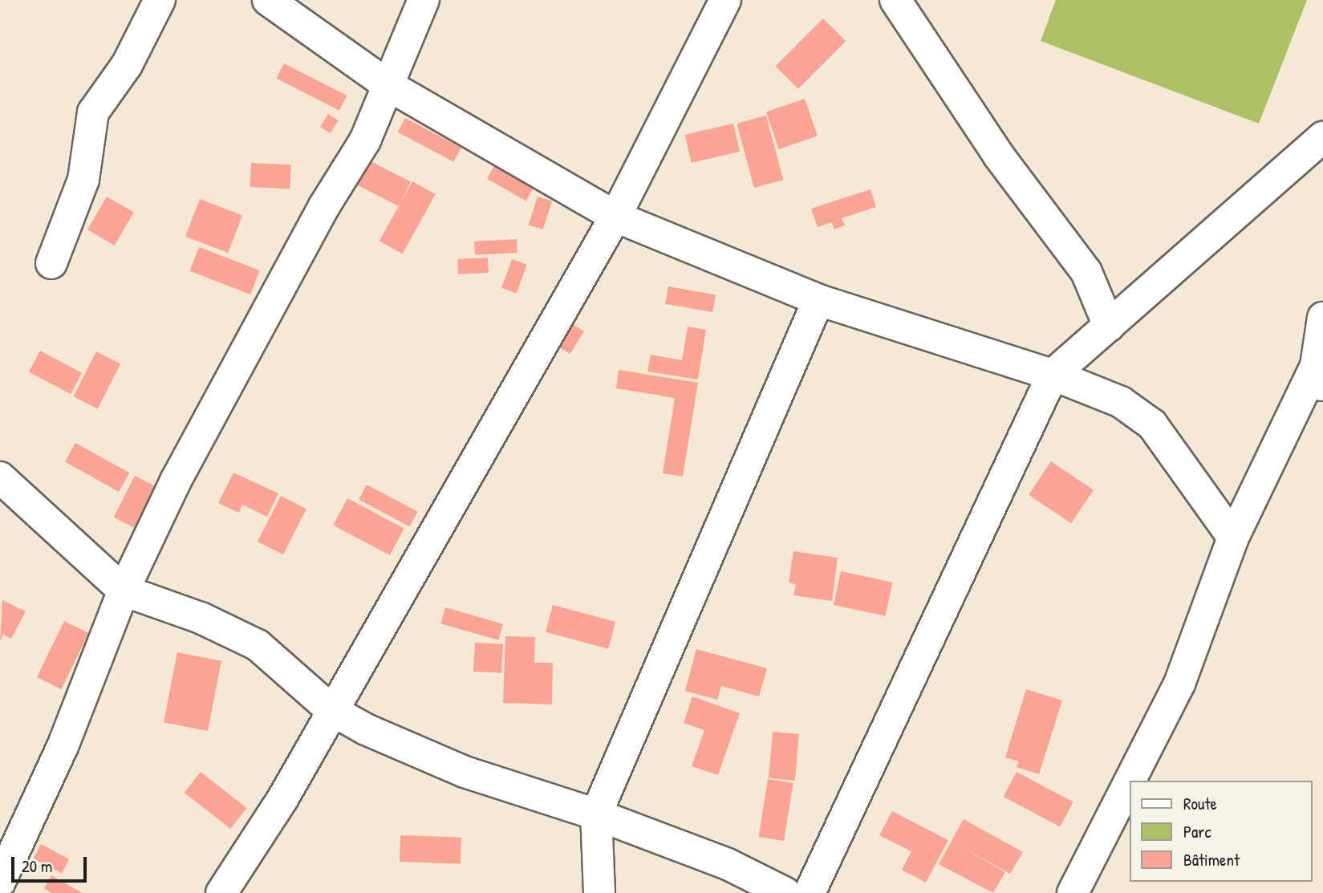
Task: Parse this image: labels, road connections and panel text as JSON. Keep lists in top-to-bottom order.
{
  "legend": ["Route", "Parc", "Bâtiment"],
  "scale_bar": "20 m"
}
